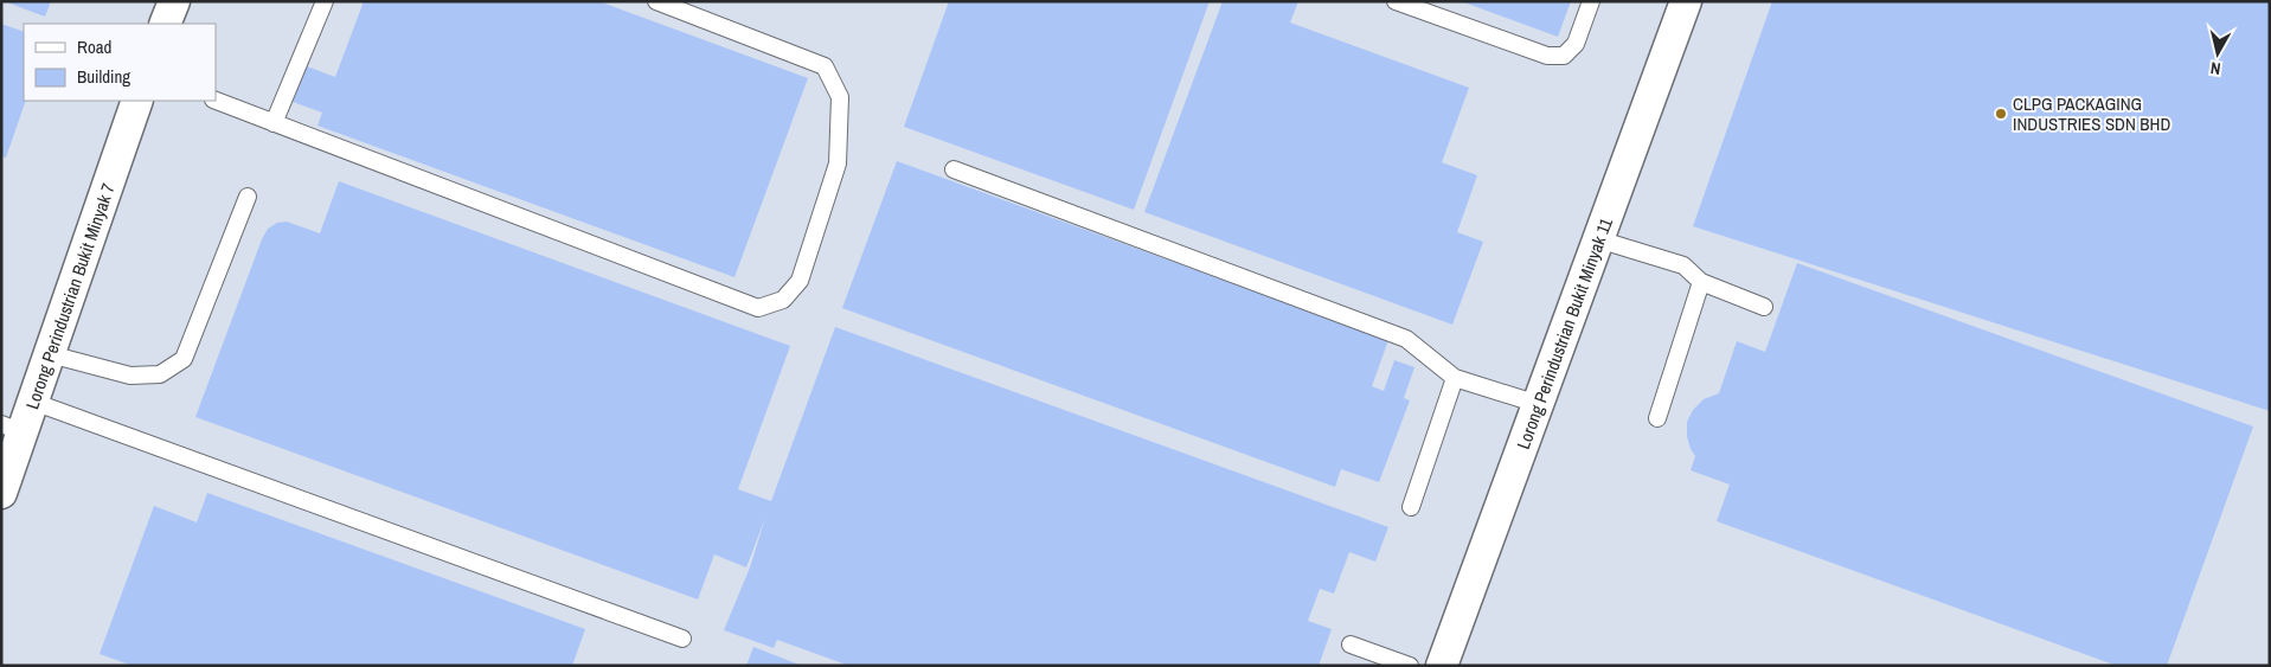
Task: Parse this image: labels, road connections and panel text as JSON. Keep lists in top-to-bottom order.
{
  "streets": {
    "street": ["Lorong Perindustrian Bukit Minyak 7", "Lorong Perindustrian Bukit Minyak 11"]
  },
  "places": ["CLPG PACKAGING INDUSTRIES SDN BHD"],
  "legend": ["Road", "Building"],
  "north": "bottom"
}
